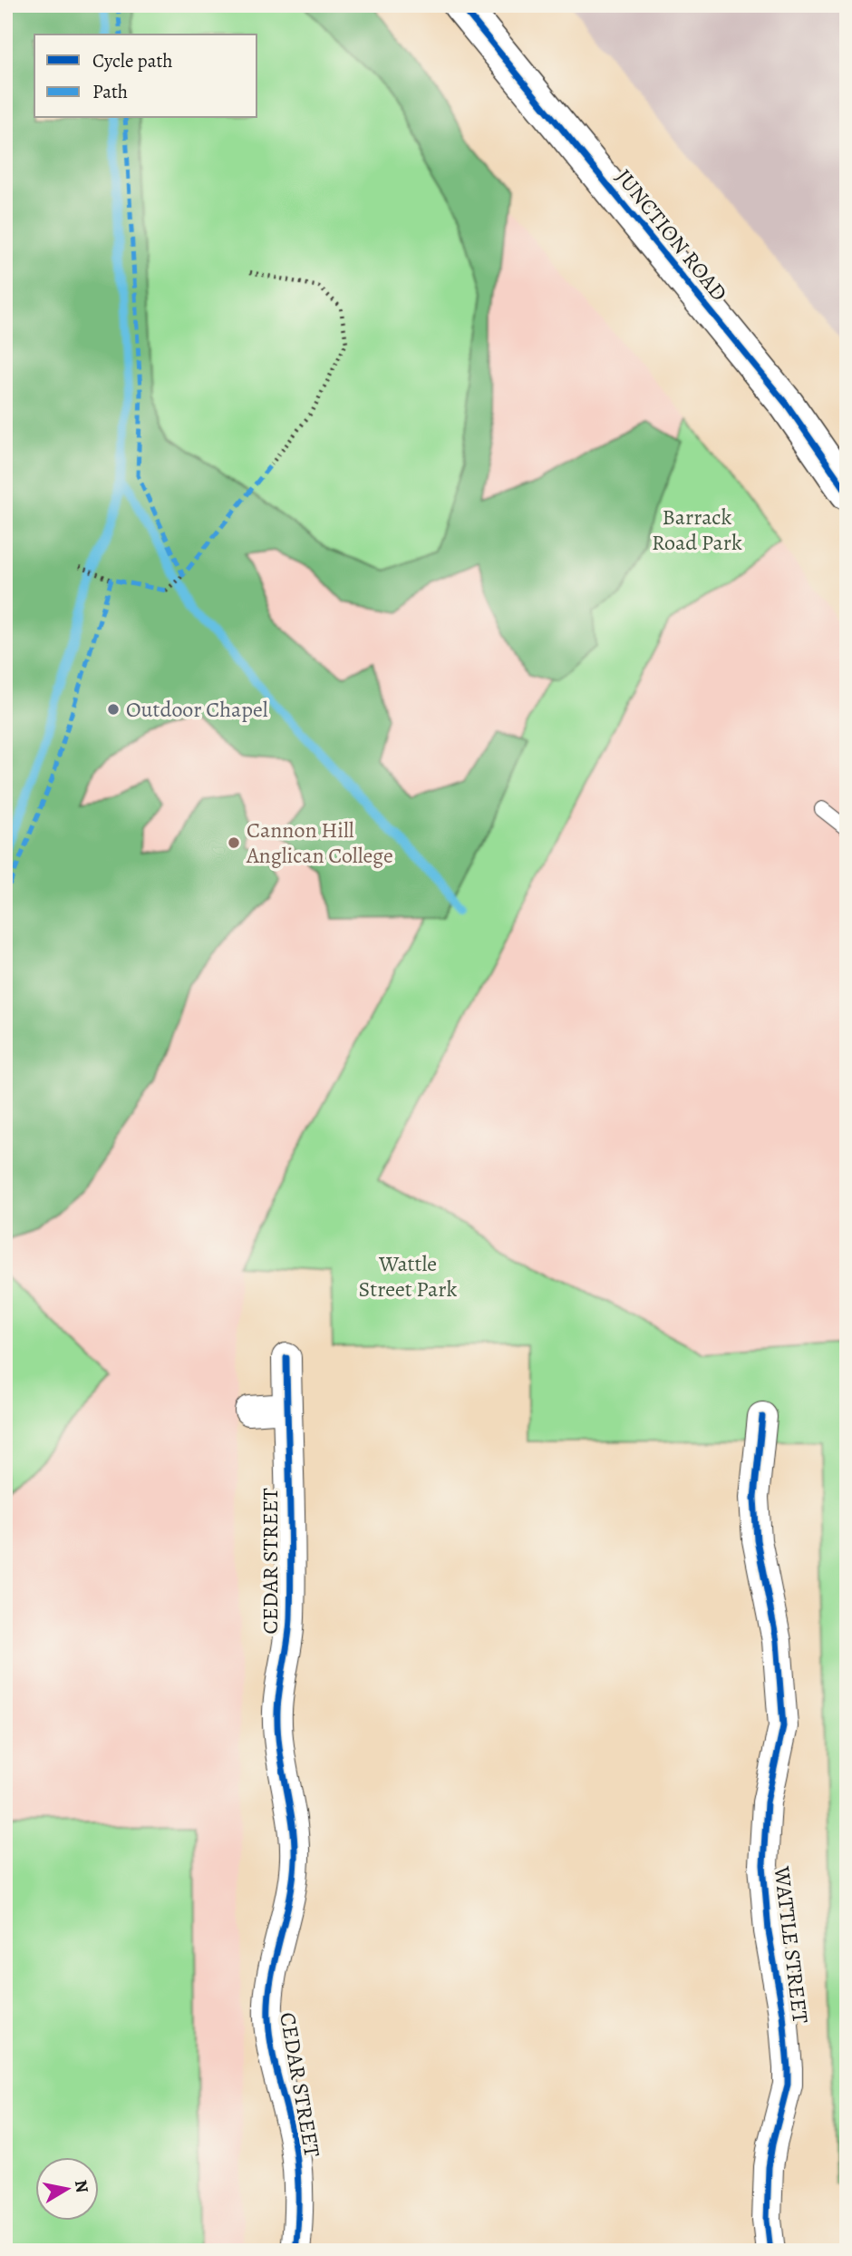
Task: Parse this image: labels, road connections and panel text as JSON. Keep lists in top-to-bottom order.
{
  "streets": {
    "main road": ["JUNCTION ROAD"],
    "street": ["CEDAR STREET", "WATTLE STREET"]
  },
  "parks": ["Barrack Road Park", "Wattle Street Park"],
  "places": ["Outdoor Chapel", "Cannon Hill Anglican College"],
  "legend": ["Cycle path", "Path"],
  "north": "right"
}
